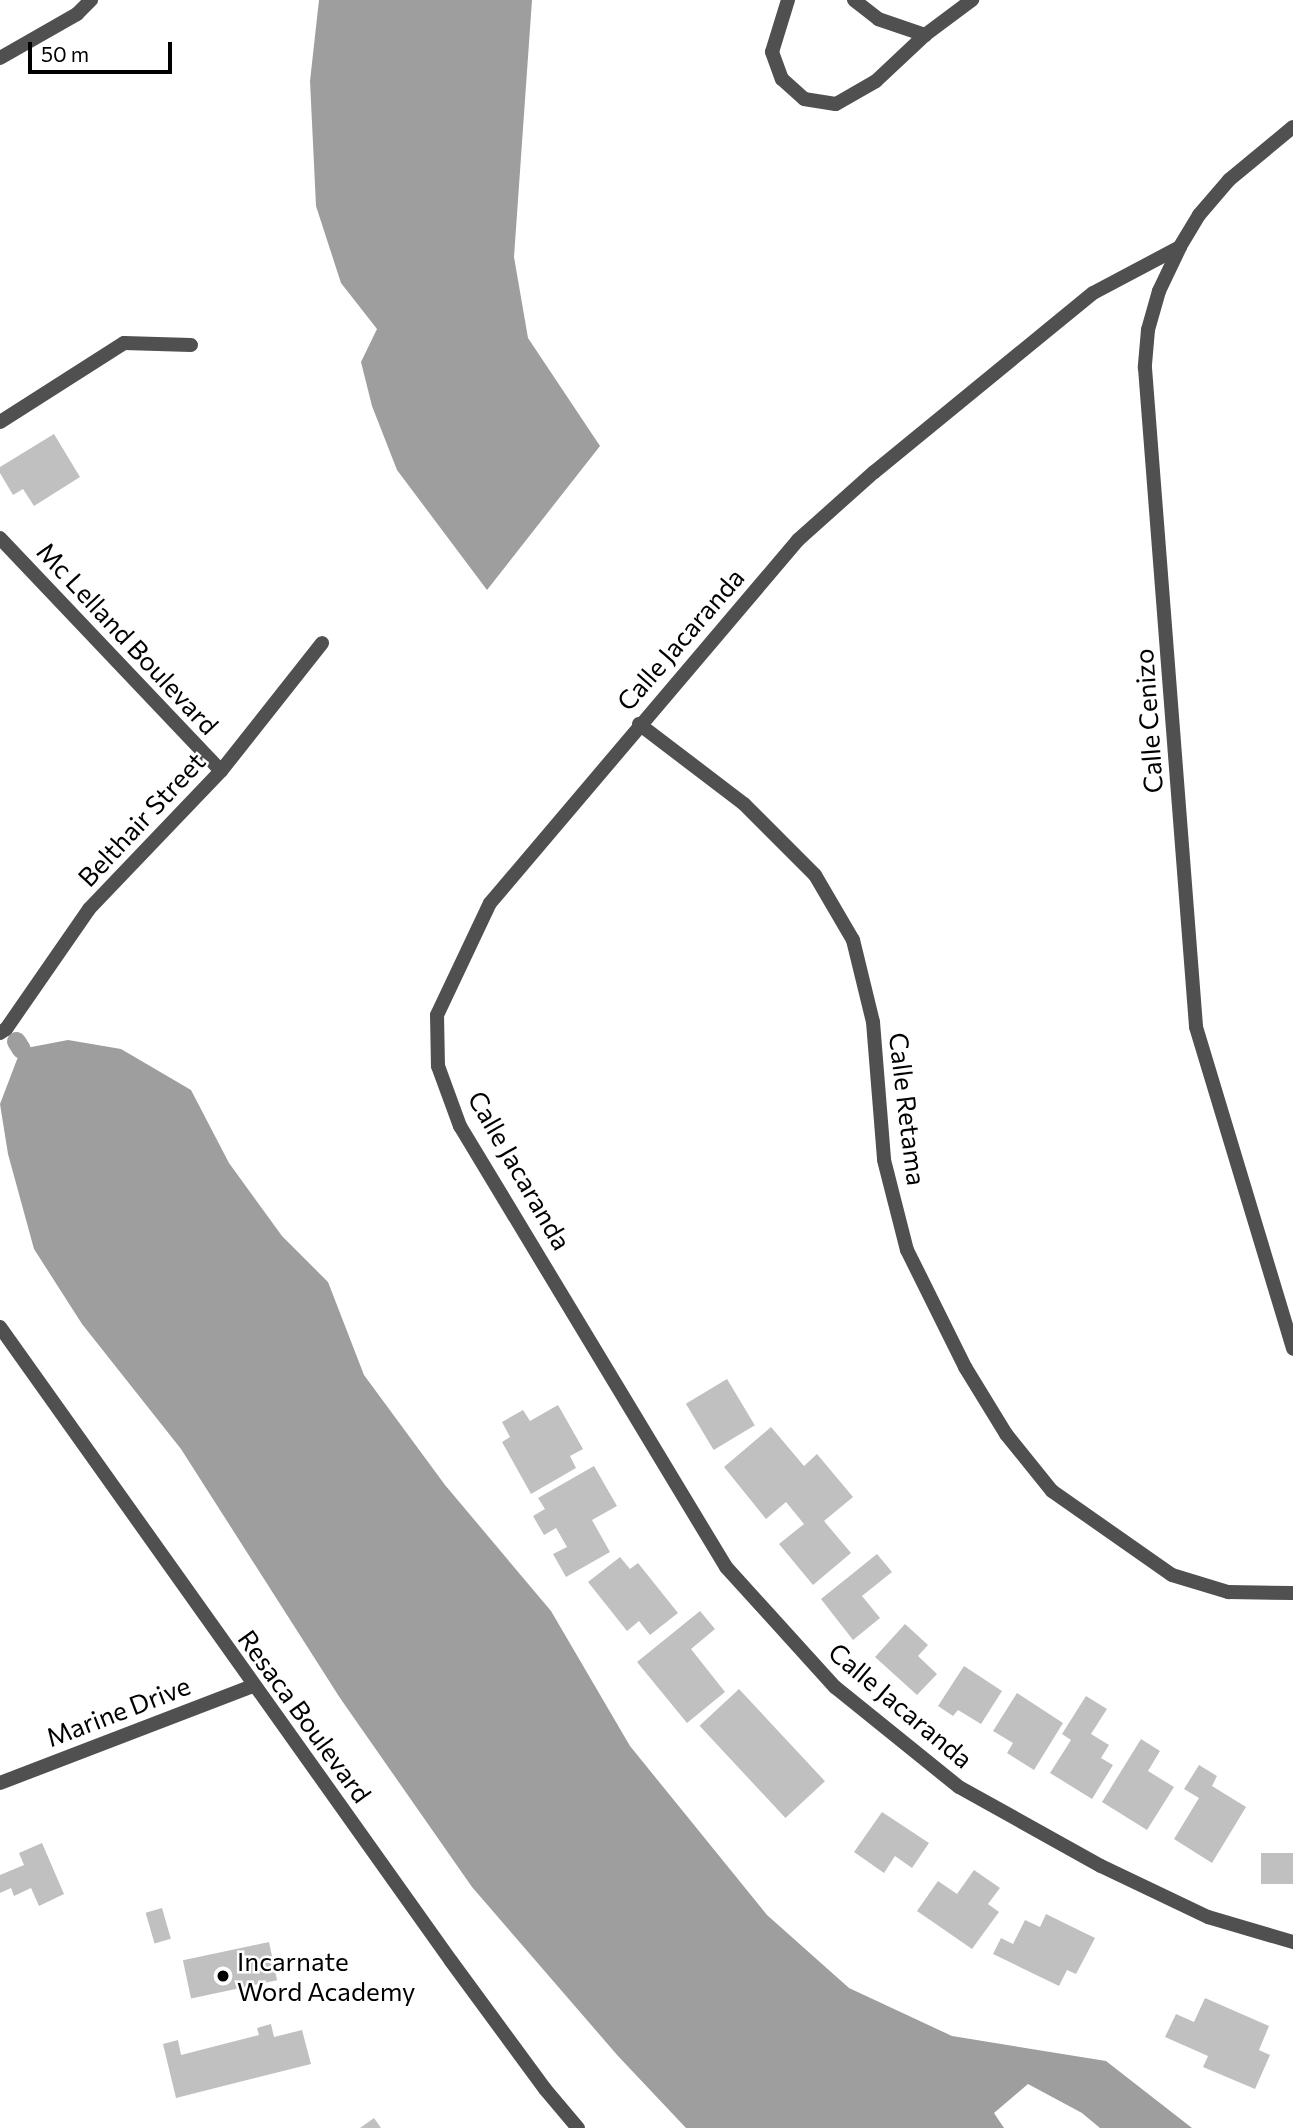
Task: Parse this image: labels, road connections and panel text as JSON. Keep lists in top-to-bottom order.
{
  "streets": {
    "street": [
      "Mc Lelland Boulevard",
      "Calle Jacaranda",
      "Calle Cenizo",
      "Belthair Street",
      "Calle Retama",
      "Marine Drive",
      "Resaca Boulevard"
    ]
  },
  "crossings": [
    ["Mc Lelland Boulevard", "Belthair Street"],
    ["Calle Jacaranda", "Calle Cenizo"],
    ["Calle Jacaranda", "Calle Retama"],
    ["Marine Drive", "Resaca Boulevard"]
  ],
  "places": ["Incarnate Word Academy"],
  "scale_bar": "50 m"
}
